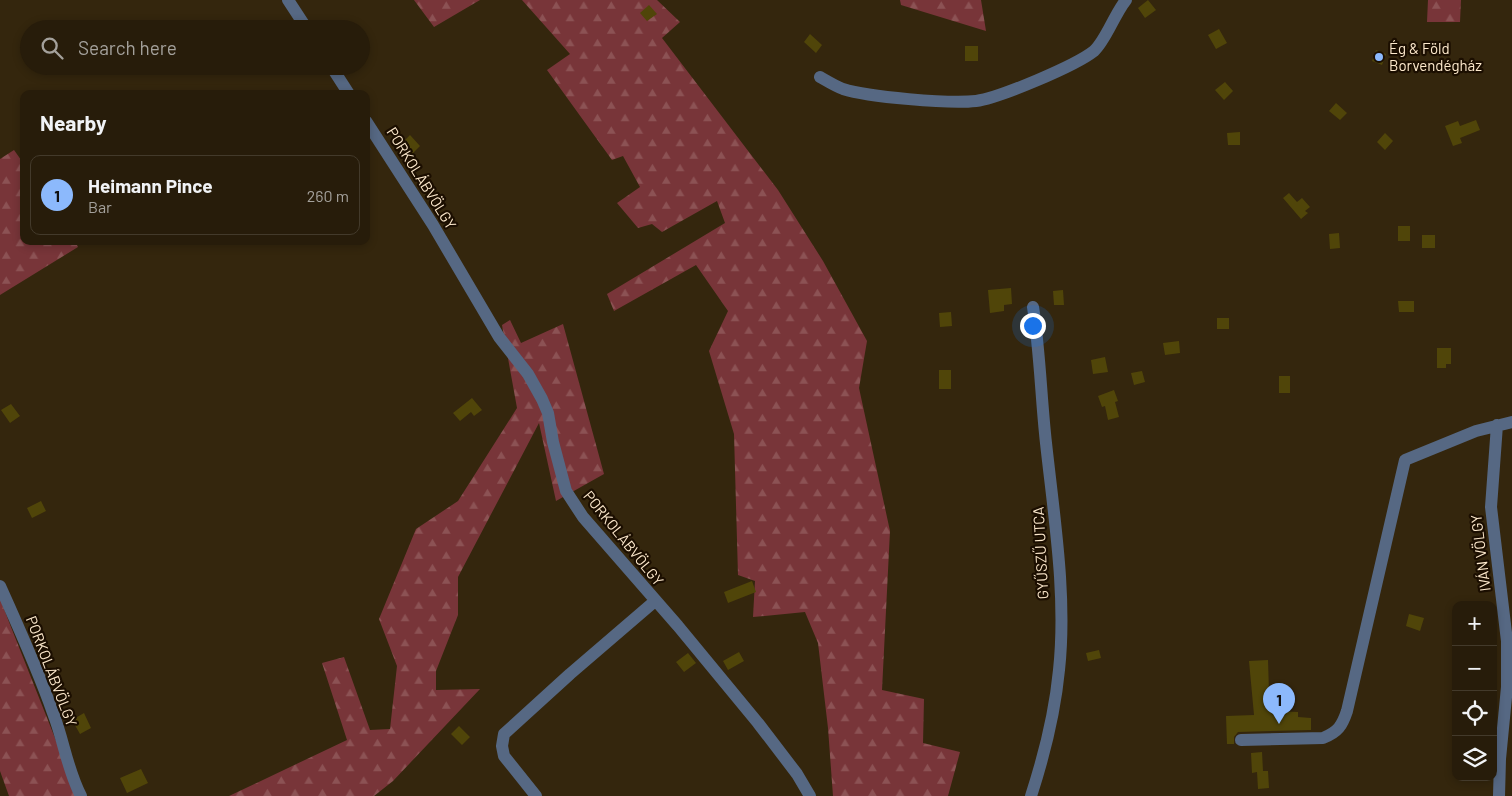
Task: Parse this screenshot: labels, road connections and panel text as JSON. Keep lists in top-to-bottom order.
{
  "streets": {
    "street": ["PORKOLÁBVÖLGY", "GYŰSZŰ UTCA", "IVÁN VÖLGY"]
  },
  "places": ["Ég & Föld Borvendégház"],
  "page": {
    "search": "Search here",
    "heading": "Nearby",
    "list": [
      {
        "mark": "1",
        "name": "Heimann Pince",
        "note": "Bar",
        "value": "260 m"
      }
    ],
    "map_buttons": ["+", "−"],
    "pins": "1"
  }
}
